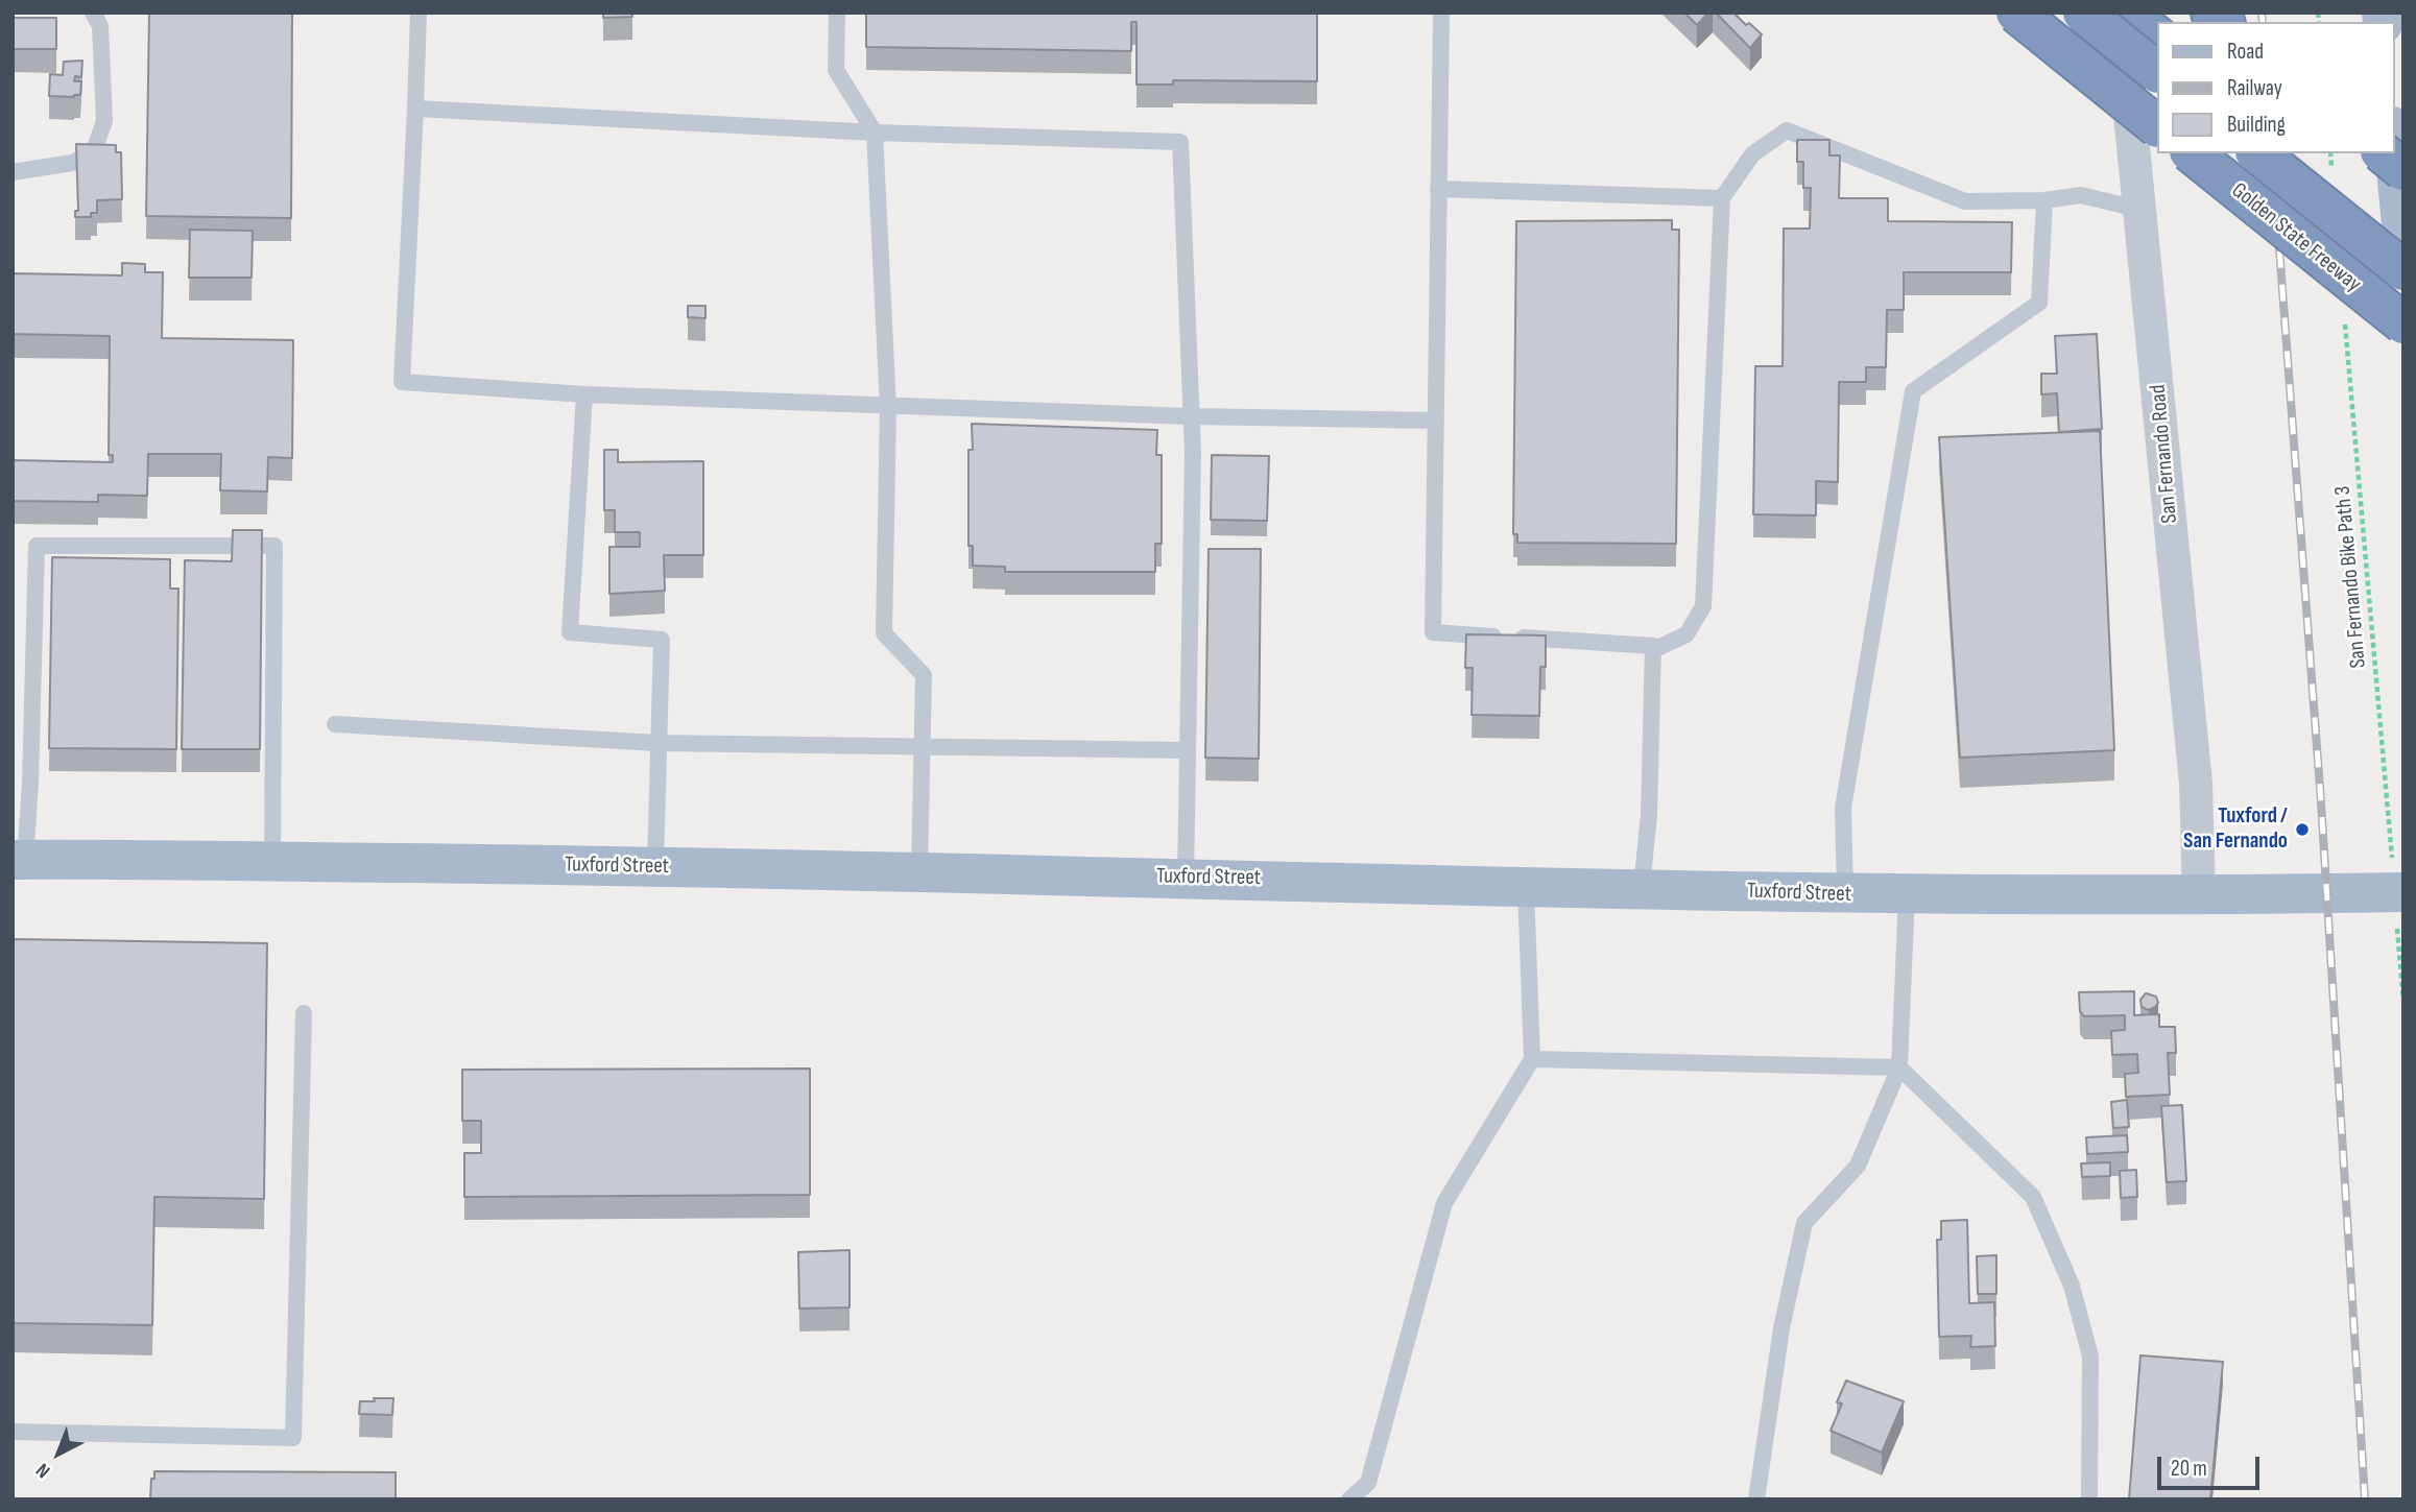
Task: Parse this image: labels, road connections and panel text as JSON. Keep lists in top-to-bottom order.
{
  "streets": {
    "highway": ["Golden State Freeway"],
    "main road": ["Tuxford Street"],
    "street": ["San Fernando Road"],
    "path": ["San Fernando Bike Path 3"]
  },
  "crossings": [
    ["San Fernando Road", "Tuxford Street"],
    ["San Fernando Bike Path 3", "Tuxford Street"]
  ],
  "places": ["Tuxford / San Fernando"],
  "legend": ["Road", "Railway", "Building"],
  "scale_bar": "20 m",
  "north": "bottom left"
}
